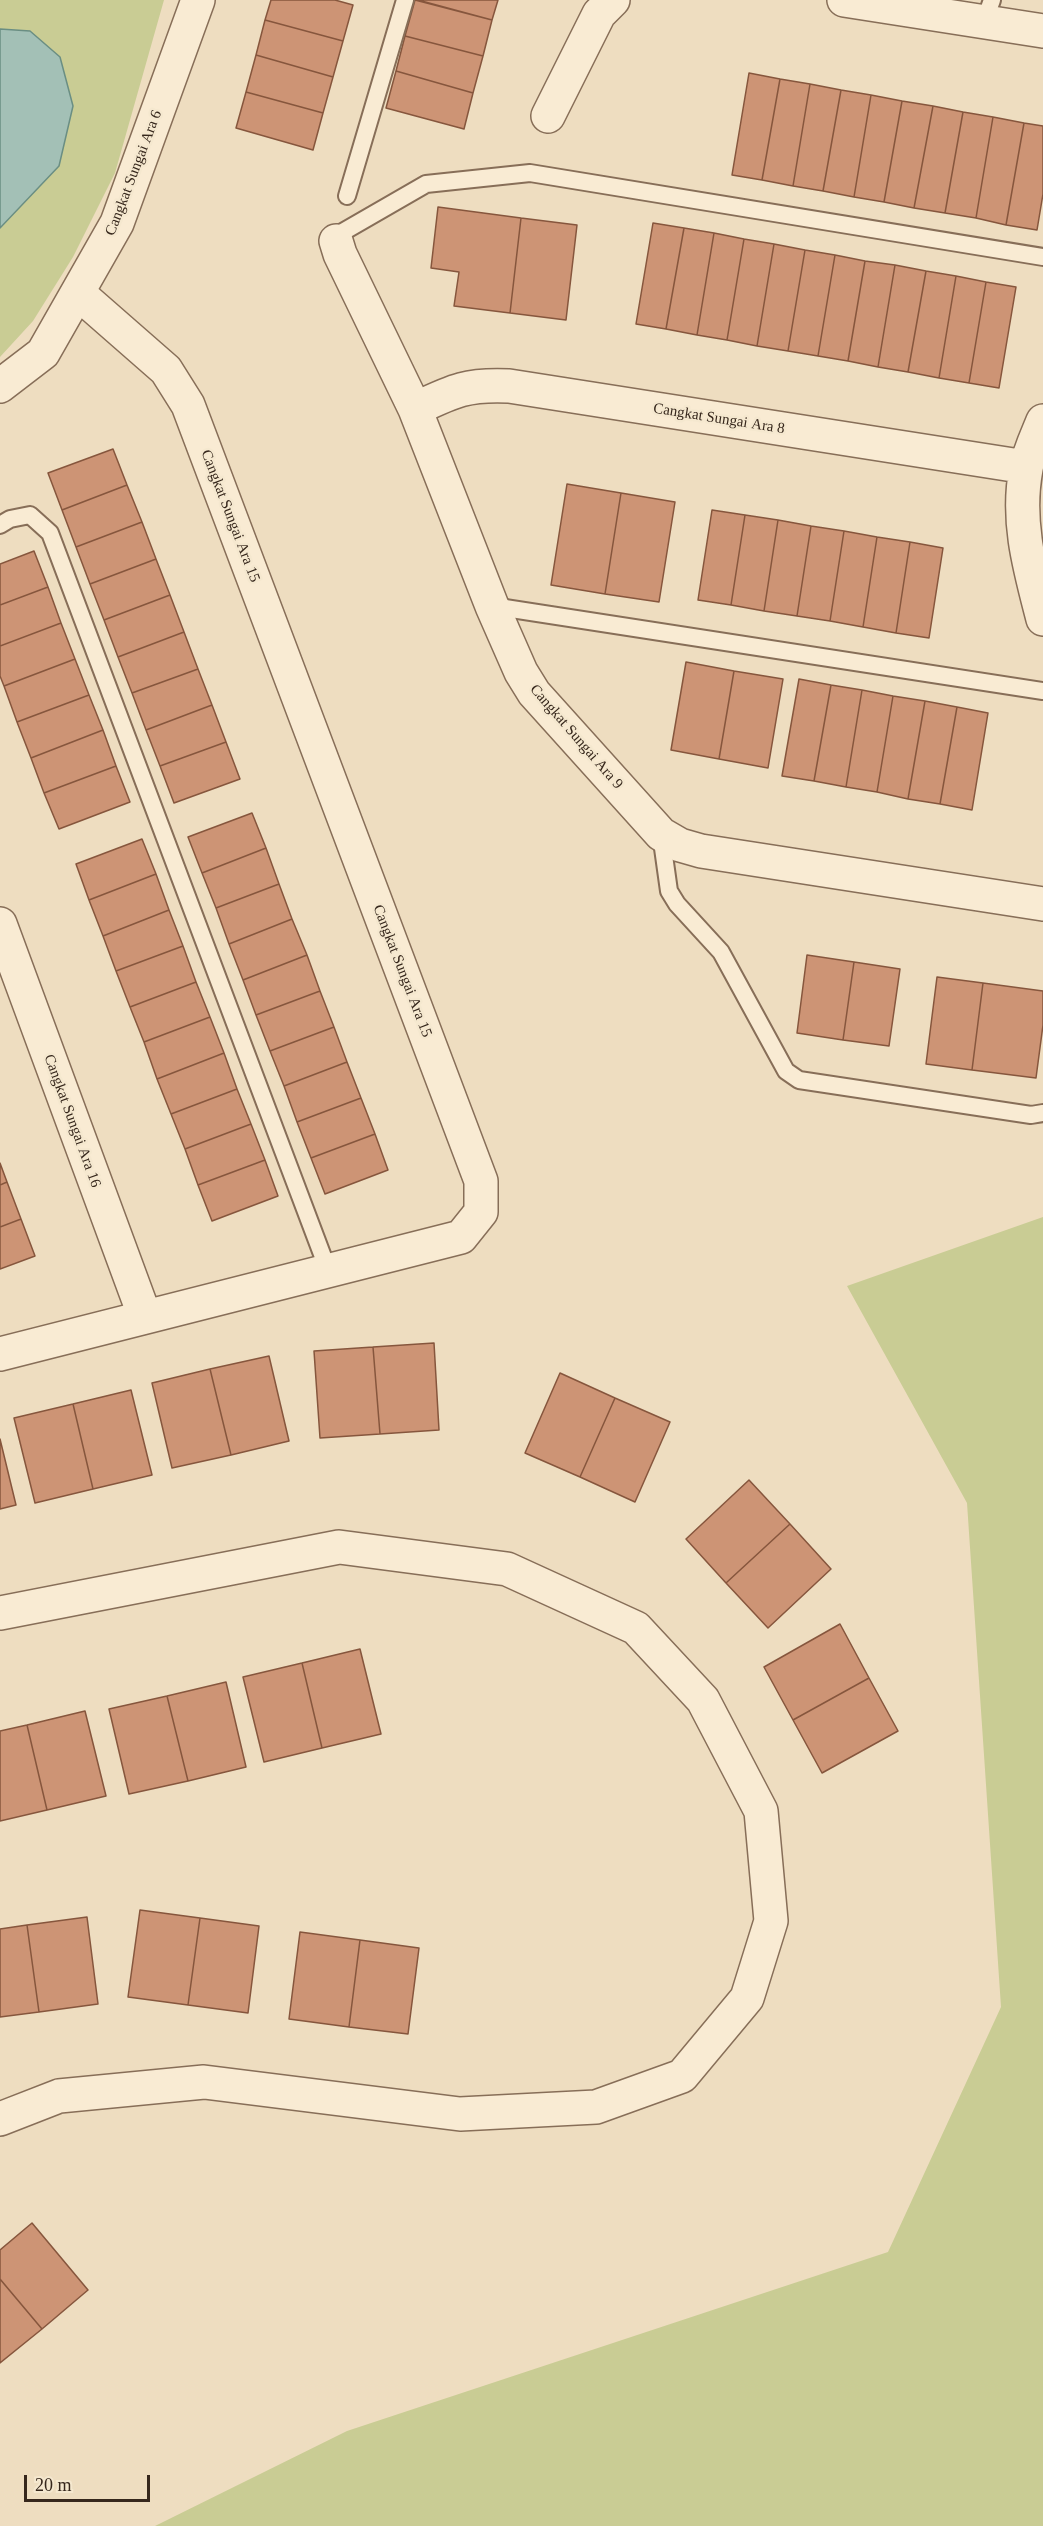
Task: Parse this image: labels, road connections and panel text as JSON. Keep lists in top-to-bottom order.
{
  "streets": {
    "street": [
      "Cangkat Sungai Ara 6",
      "Cangkat Sungai Ara 8",
      "Cangkat Sungai Ara 15",
      "Cangkat Sungai Ara 9",
      "Cangkat Sungai Ara 16"
    ]
  },
  "crossings": [
    ["Cangkat Sungai Ara 6", "Cangkat Sungai Ara 15"],
    ["Cangkat Sungai Ara 8", "Cangkat Sungai Ara 9"],
    ["Cangkat Sungai Ara 15", "Cangkat Sungai Ara 16"]
  ],
  "scale_bar": "20 m"
}
